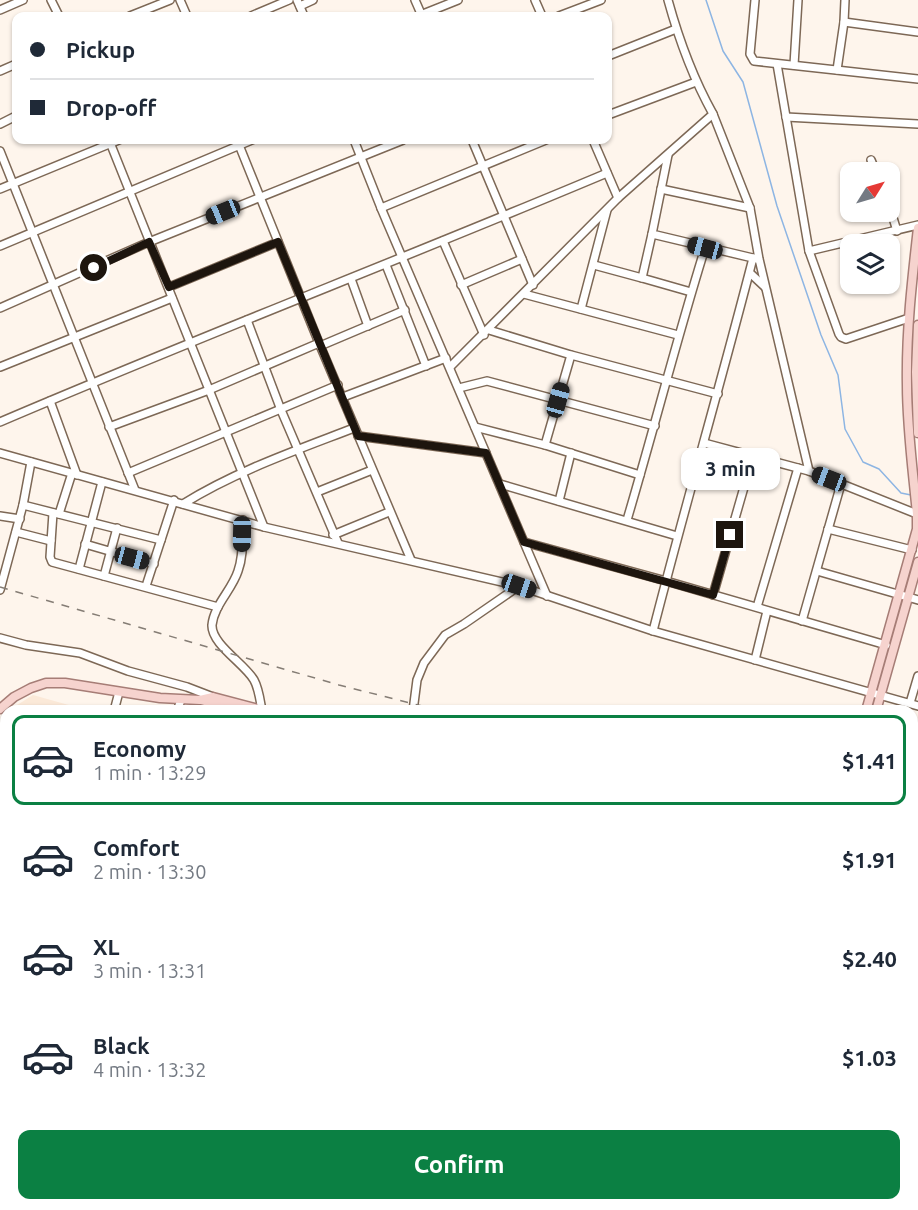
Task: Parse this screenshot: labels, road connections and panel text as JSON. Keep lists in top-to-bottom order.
{
  "north": "top right",
  "page": {
    "banner": ["Pickup", "Drop-off"],
    "bubble": "3 min",
    "list": [
      {
        "name": "Economy",
        "note": "1 min · 13:29",
        "value": "$1.41"
      },
      {
        "name": "Comfort",
        "note": "2 min · 13:30",
        "value": "$1.91"
      },
      {
        "name": "XL",
        "note": "3 min · 13:31",
        "value": "$2.40"
      },
      {
        "name": "Black",
        "note": "4 min · 13:32",
        "value": "$1.03"
      }
    ],
    "buttons": "Confirm"
  }
}
